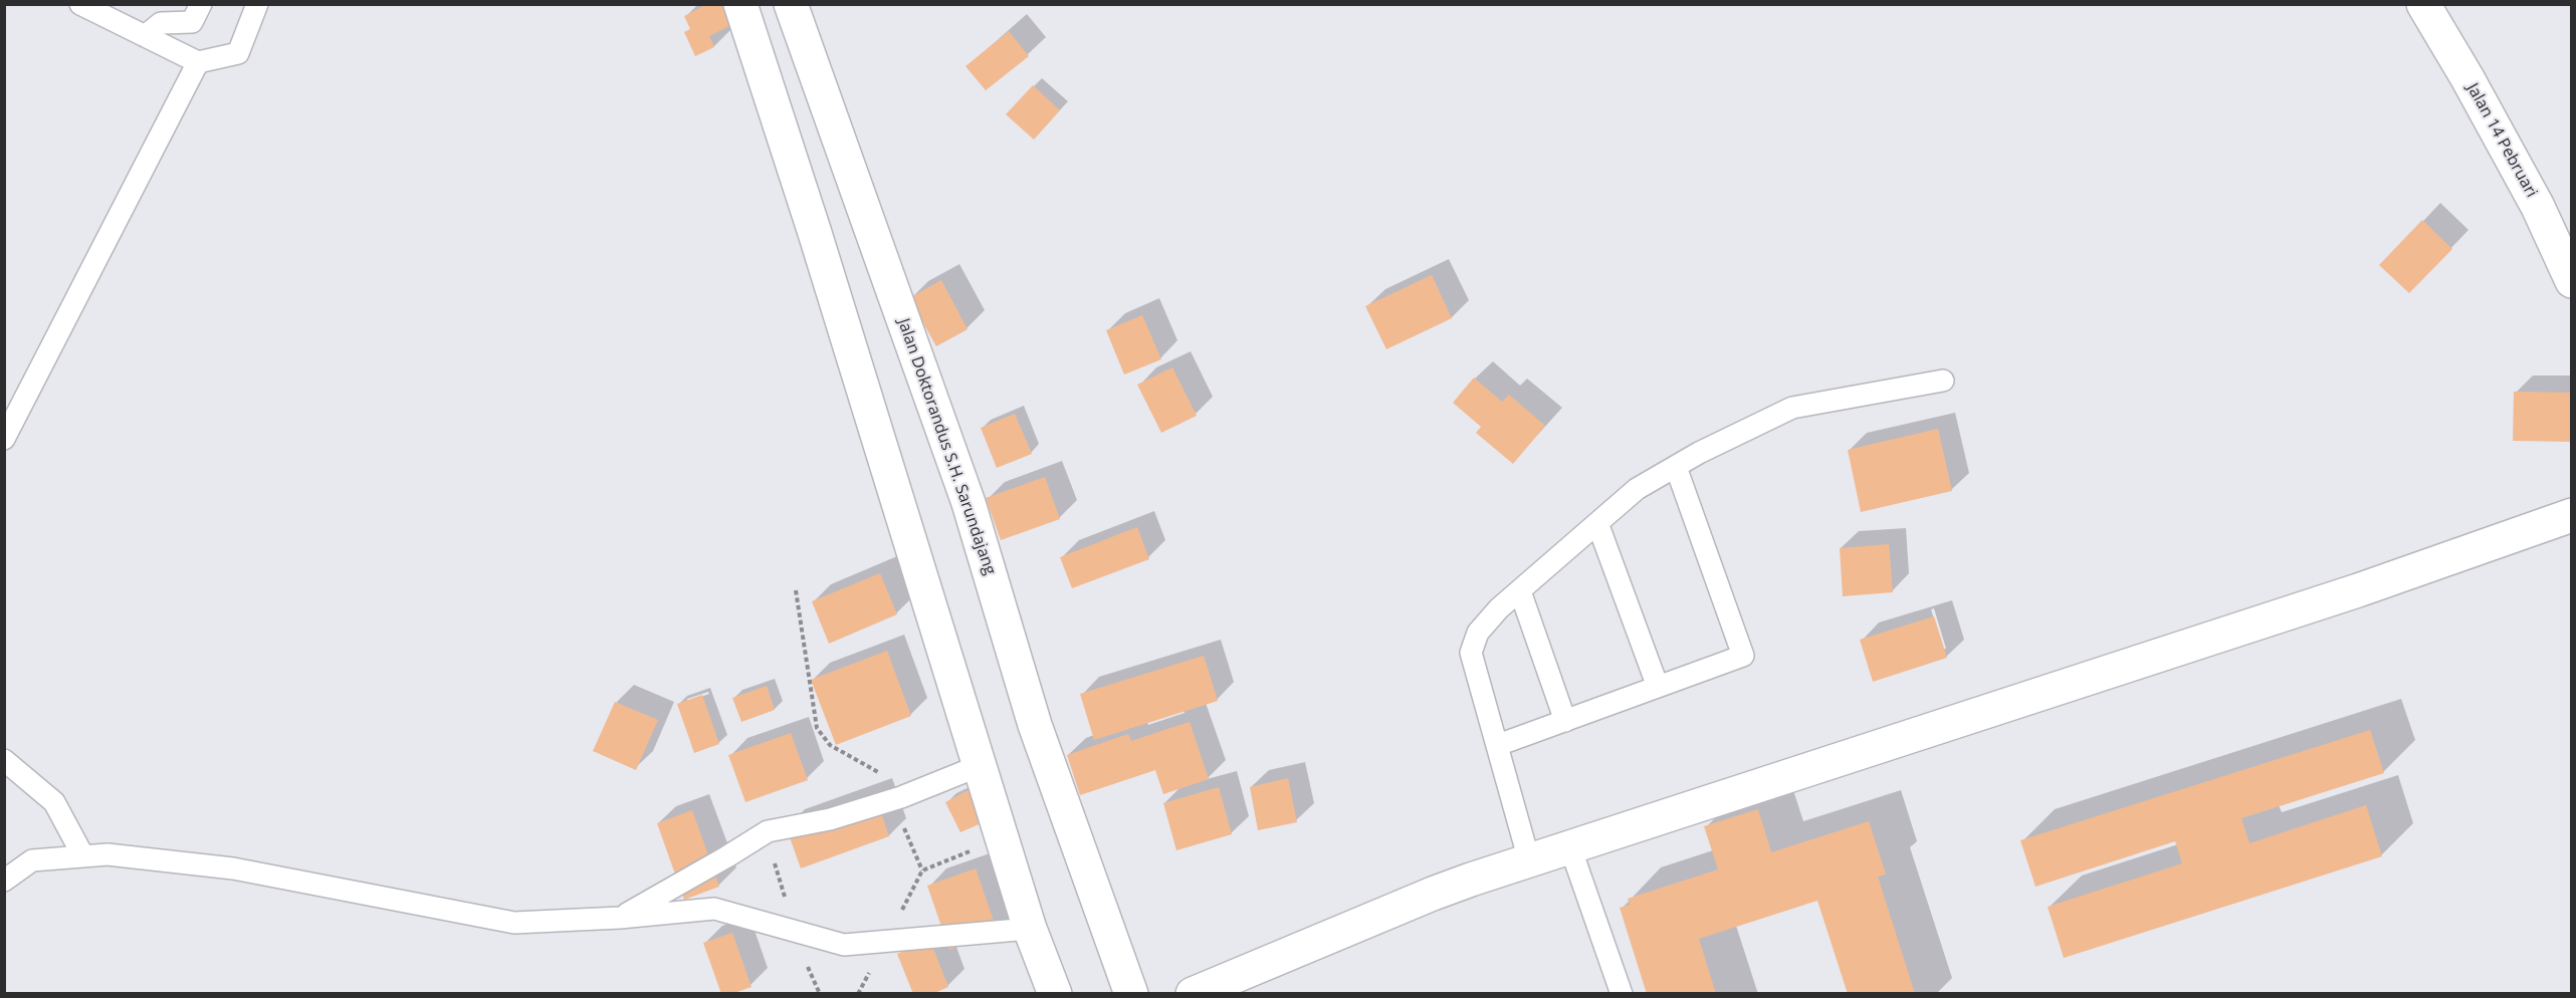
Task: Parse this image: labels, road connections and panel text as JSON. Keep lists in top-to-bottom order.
{
  "streets": {
    "main road": ["Jalan 14 Pebruari", "Jalan Doktorandus S.H. Sarundajang"]
  }
}
